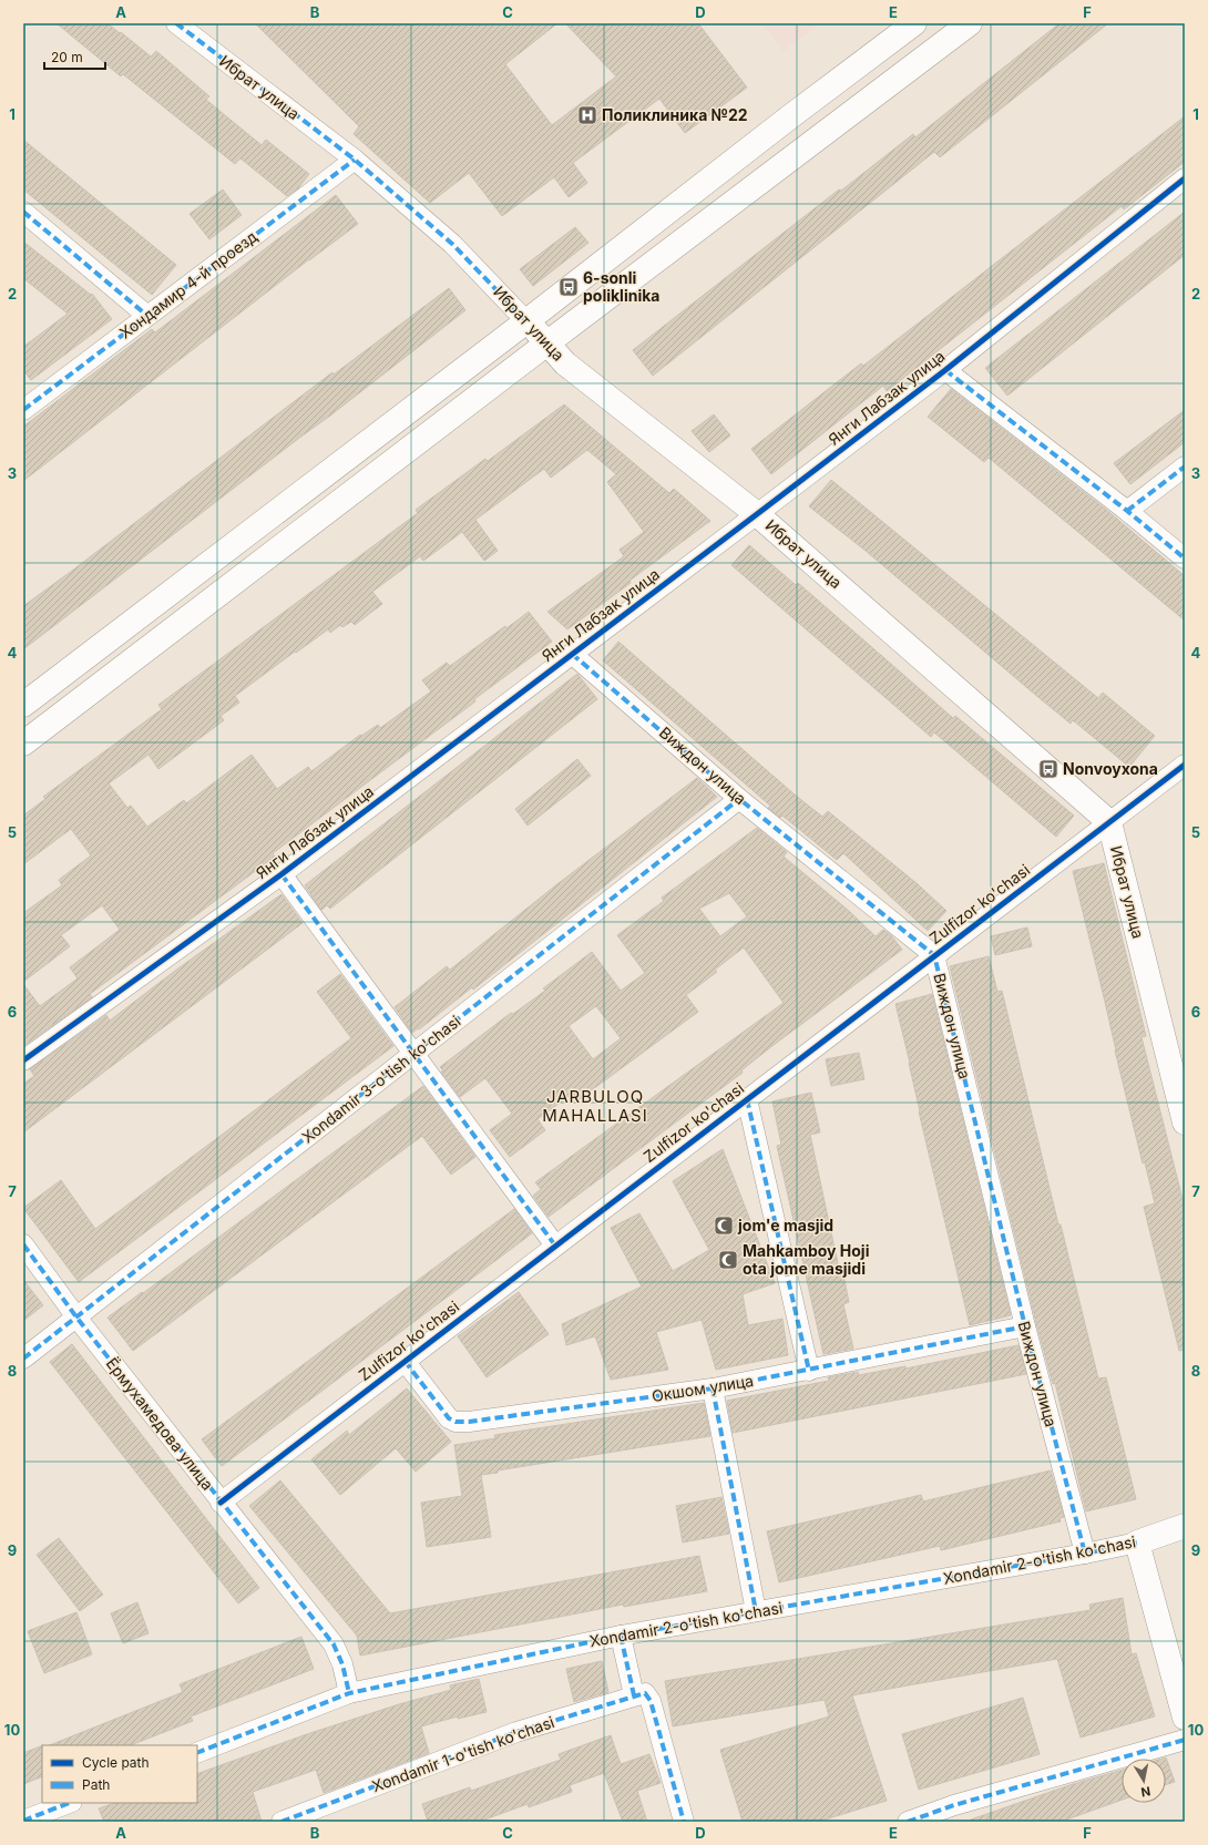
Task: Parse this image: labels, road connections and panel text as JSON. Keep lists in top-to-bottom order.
{
  "streets": {
    "main road": ["Ибрат улица", "Xondamir 2-o'tish ko'chasi"],
    "street": [
      "Хондамир 4-й проезд",
      "Янги Лабзак улица",
      "Виждон улица",
      "Zulfizor ko'chasi",
      "Xondamir 3-o'tish ko'chasi",
      "Окшом улица",
      "Ёрмухамедова улица",
      "Xondamir 1-o'tish ko'chasi"
    ]
  },
  "crossings": [
    ["Ибрат улица", "Хондамир 4-й проезд"],
    ["Ибрат улица", "Янги Лабзак улица"],
    ["Ибрат улица", "Zulfizor ko'chasi"],
    ["Янги Лабзак улица", "Виждон улица"],
    ["Виждон улица", "Zulfizor ko'chasi"],
    ["Виждон улица", "Xondamir 3-o'tish ko'chasi"],
    ["Виждон улица", "Окшом улица"],
    ["Виждон улица", "Xondamir 2-o'tish ko'chasi"],
    ["Zulfizor ko'chasi", "Окшом улица"],
    ["Zulfizor ko'chasi", "Ёрмухамедова улица"],
    ["Xondamir 3-o'tish ko'chasi", "Ёрмухамедова улица"],
    ["Ёрмухамедова улица", "Xondamir 2-o'tish ko'chasi"]
  ],
  "districts": ["JARBULOQ MAHALLASI"],
  "places": {
    "hospital": ["Поликлиника №22"],
    "bus stop": ["6-sonli poliklinika", "Nonvoyxona"],
    "mosque": ["jom'e masjid", "Mahkamboy Hoji ota jome masjidi"]
  },
  "legend": ["Cycle path", "Path"],
  "scale_bar": "20 m",
  "north": "bottom",
  "grid": {
    "columns": [
      "A",
      "B",
      "C",
      "D",
      "E",
      "F"
    ],
    "rows": [
      "1",
      "2",
      "3",
      "4",
      "5",
      "6",
      "7",
      "8",
      "9",
      "10"
    ]
  }
}
